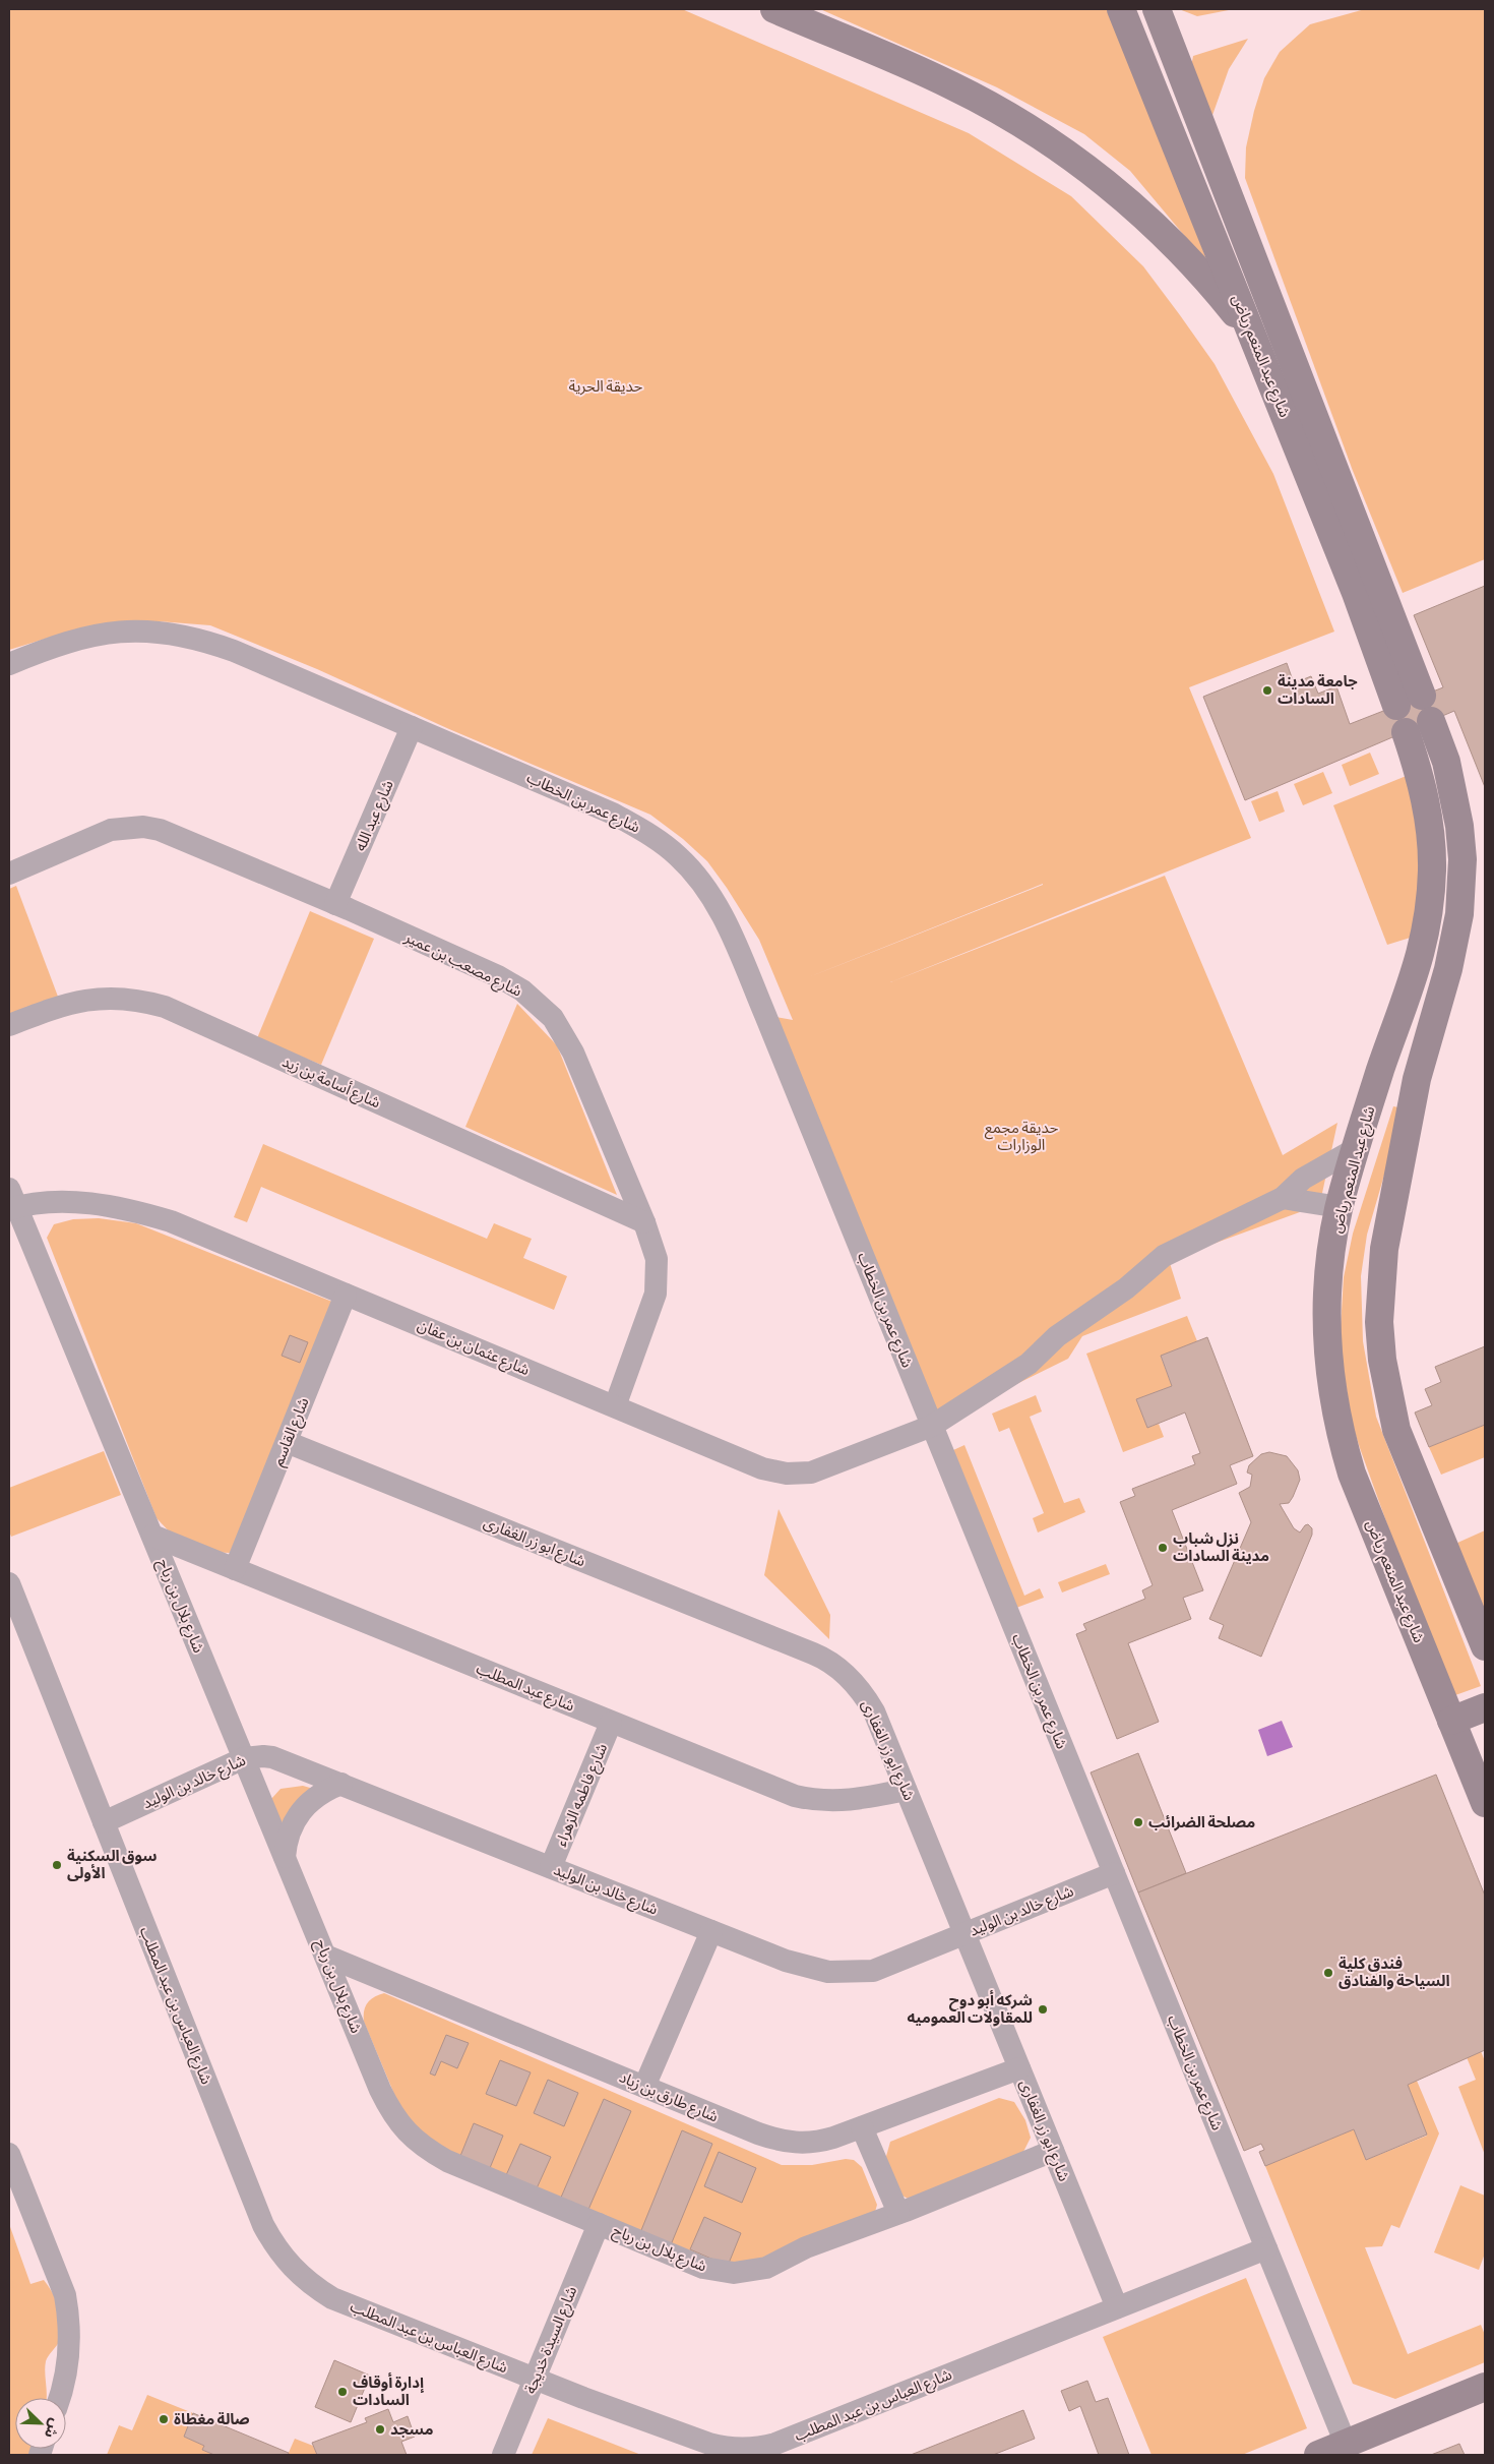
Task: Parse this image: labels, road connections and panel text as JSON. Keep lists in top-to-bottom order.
{
  "streets": {
    "street": [
      "شارع عبد المنعم رياض",
      "شارع عمر بن الخطاب",
      "شارع عبد الله",
      "شارع مصعب بن عمير",
      "شارع أسامة بن زيد",
      "شارع عثمان بن عفان",
      "شارع القاسم",
      "شارع ابو زر الغفارى",
      "شارع بلال بن رباح",
      "شارع عبد المطلب",
      "شارع خالد بن الوليد",
      "شارع فاطمه الزهراء",
      "شارع العباس بن عبد المطلب",
      "شارع طارق بن زياد",
      "شارع السيدة خديجة"
    ]
  },
  "crossings": [
    ["شارع عبد المنعم رياض", "شارع عثمان بن عفان"],
    ["شارع عمر بن الخطاب", "شارع عبد الله"],
    ["شارع عمر بن الخطاب", "شارع عثمان بن عفان"],
    ["شارع عمر بن الخطاب", "شارع خالد بن الوليد"],
    ["شارع عمر بن الخطاب", "شارع العباس بن عبد المطلب"],
    ["شارع عبد الله", "شارع مصعب بن عمير"],
    ["شارع مصعب بن عمير", "شارع أسامة بن زيد"],
    ["شارع مصعب بن عمير", "شارع عثمان بن عفان"],
    ["شارع عثمان بن عفان", "شارع القاسم"],
    ["شارع عثمان بن عفان", "شارع بلال بن رباح"],
    ["شارع القاسم", "شارع ابو زر الغفارى"],
    ["شارع القاسم", "شارع عبد المطلب"],
    ["شارع ابو زر الغفارى", "شارع بلال بن رباح"],
    ["شارع ابو زر الغفارى", "شارع عبد المطلب"],
    ["شارع ابو زر الغفارى", "شارع خالد بن الوليد"],
    ["شارع ابو زر الغفارى", "شارع العباس بن عبد المطلب"],
    ["شارع ابو زر الغفارى", "شارع طارق بن زياد"],
    ["شارع بلال بن رباح", "شارع عبد المطلب"],
    ["شارع بلال بن رباح", "شارع خالد بن الوليد"],
    ["شارع بلال بن رباح", "شارع طارق بن زياد"],
    ["شارع بلال بن رباح", "شارع السيدة خديجة"],
    ["شارع عبد المطلب", "شارع فاطمه الزهراء"],
    ["شارع خالد بن الوليد", "شارع فاطمه الزهراء"],
    ["شارع خالد بن الوليد", "شارع العباس بن عبد المطلب"],
    ["شارع العباس بن عبد المطلب", "شارع السيدة خديجة"]
  ],
  "parks": ["حديقة الحرية", "حديقة مجمع الوزارات"],
  "places": [
    "جامعة مدينة السادات",
    "نزل شباب مدينة السادات",
    "مصلحة الضرائب",
    "سوق السكنية الأولى",
    "فندق كلية السياحة والفنادق",
    "شركه أبو دوح للمقاولات العموميه",
    "إدارة أوقاف السادات",
    "صالة مغطاة",
    "مسجد"
  ],
  "north": "bottom right"
}
